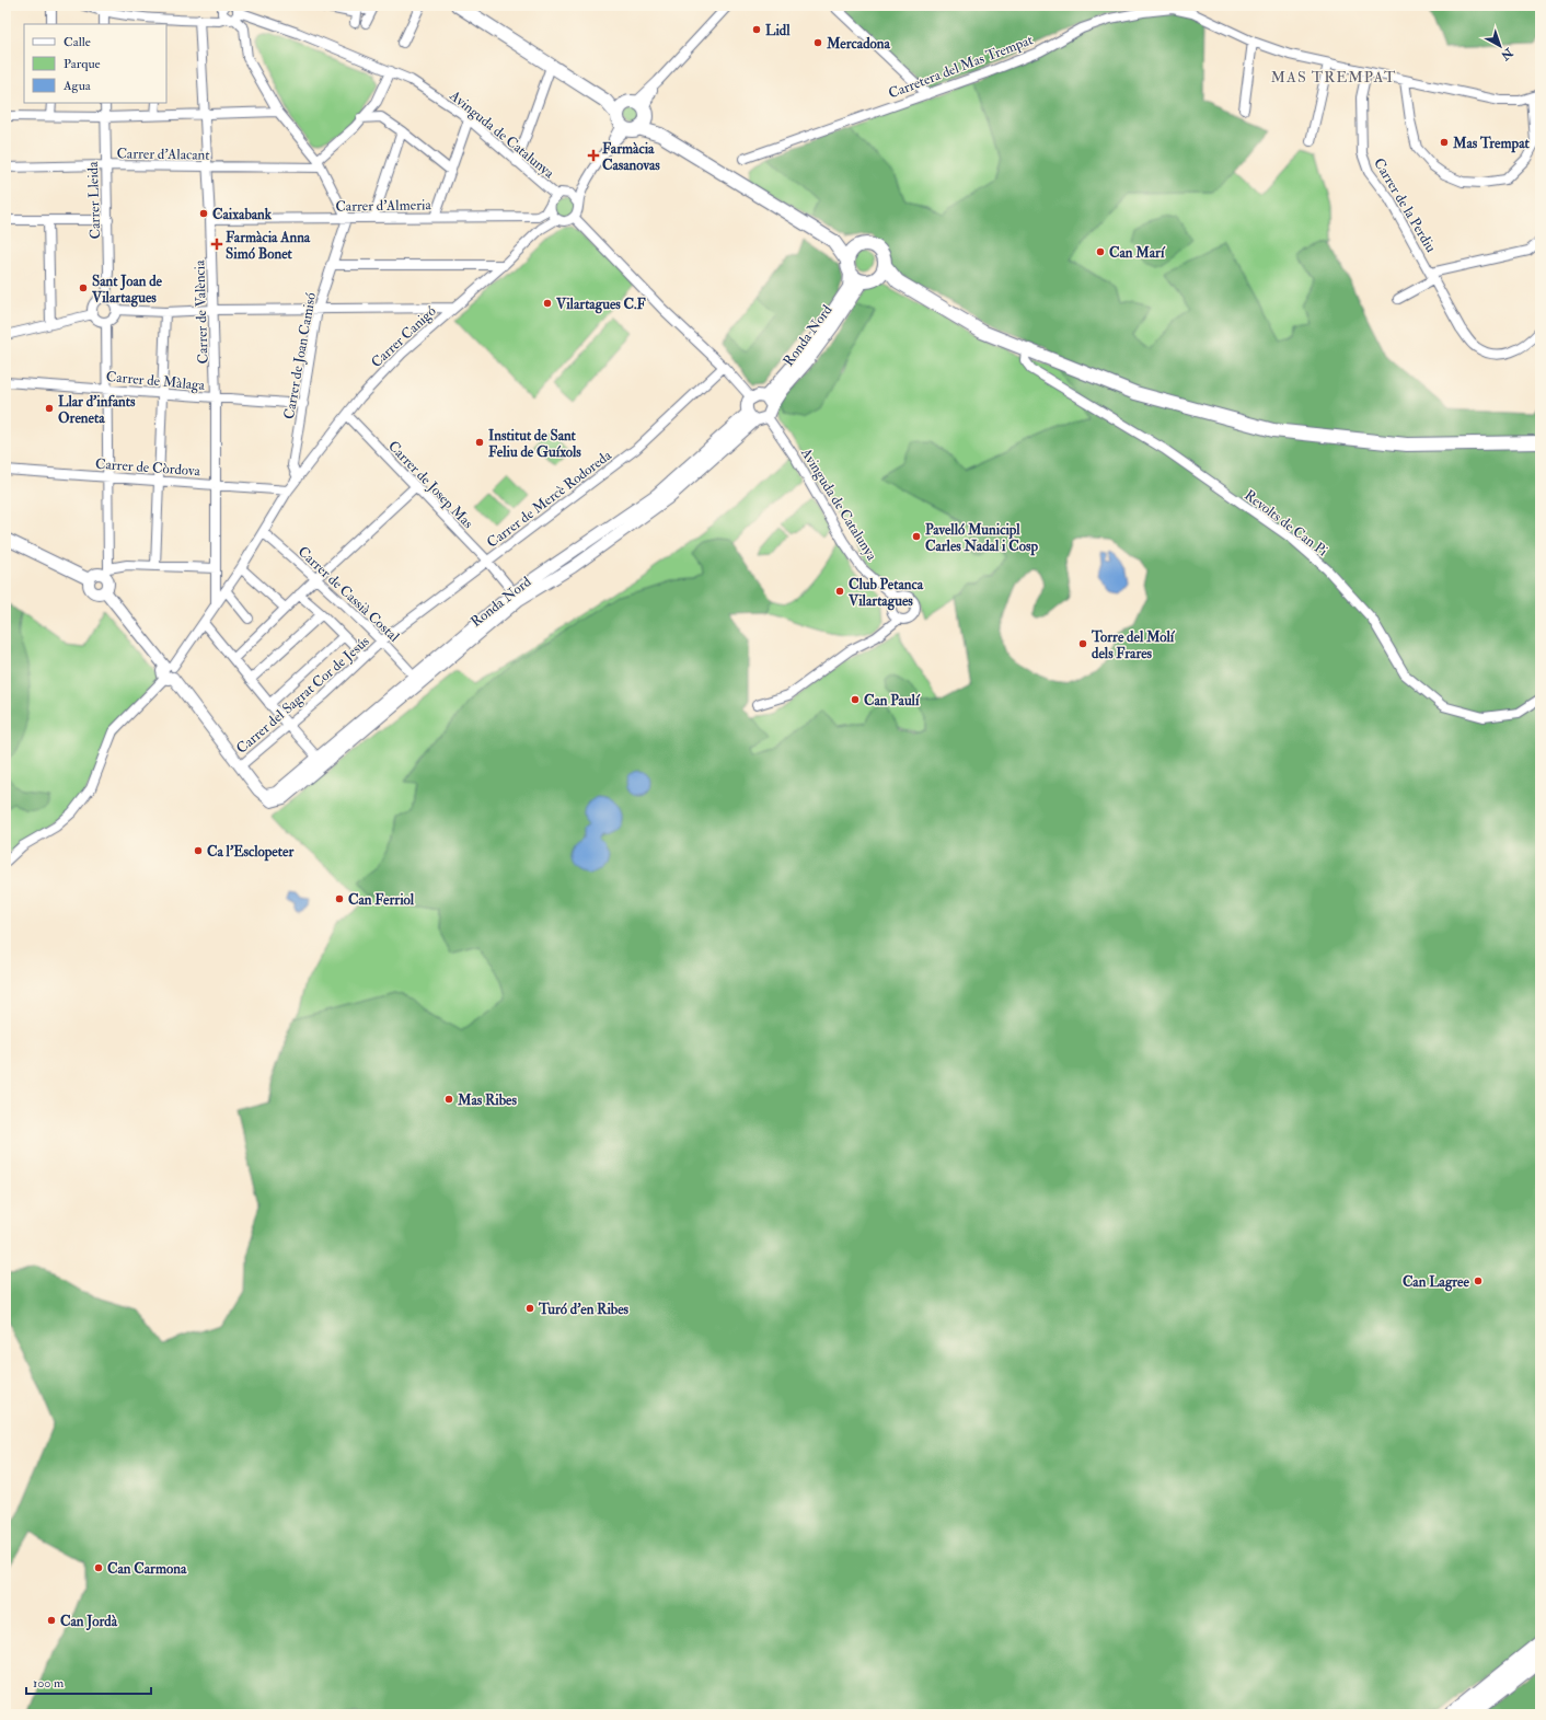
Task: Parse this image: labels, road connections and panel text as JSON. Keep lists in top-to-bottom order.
{
  "streets": {
    "street": [
      "Carretera del Mas Trempat",
      "Avinguda de Catalunya",
      "Carrer d'Alacant",
      "Carrer Lleida",
      "Carrer d'Almeria",
      "Carrer de la Perdiu",
      "Carrer de València",
      "Ronda Nord",
      "Carrer Canigó",
      "Carrer de Joan Camisó",
      "Carrer de Màlaga",
      "Carrer de Còrdova",
      "Carrer de Josep Mas",
      "Carrer de Mercè Rodoreda",
      "Revolts de Can Pi",
      "Carrer de Cassià Costal",
      "Carrer del Sagrat Cor de Jesús"
    ]
  },
  "crossings": [
    ["Carretera del Mas Trempat", "Carrer de la Perdiu"],
    ["Avinguda de Catalunya", "Carrer d'Almeria"],
    ["Avinguda de Catalunya", "Ronda Nord"],
    ["Avinguda de Catalunya", "Carrer Canigó"],
    ["Carrer d'Alacant", "Carrer Lleida"],
    ["Carrer d'Alacant", "Carrer de València"],
    ["Carrer d'Almeria", "Carrer de València"],
    ["Carrer d'Almeria", "Carrer Canigó"],
    ["Carrer d'Almeria", "Carrer de Joan Camisó"],
    ["Carrer de València", "Carrer de Màlaga"],
    ["Carrer de València", "Carrer de Còrdova"],
    ["Ronda Nord", "Carrer de Josep Mas"],
    ["Ronda Nord", "Carrer de Cassià Costal"],
    ["Carrer Canigó", "Carrer de Joan Camisó"],
    ["Carrer Canigó", "Carrer de Josep Mas"],
    ["Carrer de Joan Camisó", "Carrer de Màlaga"],
    ["Carrer de Josep Mas", "Carrer de Mercè Rodoreda"],
    ["Carrer de Mercè Rodoreda", "Carrer de Cassià Costal"],
    ["Carrer de Mercè Rodoreda", "Carrer del Sagrat Cor de Jesús"],
    ["Carrer de Cassià Costal", "Carrer del Sagrat Cor de Jesús"]
  ],
  "districts": ["MAS TREMPAT"],
  "places": {
    "other": [
      "Lidl",
      "Mercadona",
      "Mas Trempat",
      "Caixabank",
      "Can Marí",
      "Sant Joan de Vilartagues",
      "Vilartagues C.F",
      "Llar d'infants Oreneta",
      "Institut de Sant Feliu de Guíxols",
      "Pavelló Municipl Carles Nadal i Cosp",
      "Club Petanca Vilartagues",
      "Torre del Molí dels Frares",
      "Can Paulí",
      "Ca l'Esclopeter",
      "Can Ferriol",
      "Mas Ribes",
      "Can Lagree",
      "Turó d'en Ribes",
      "Can Carmona",
      "Can Jordà"
    ],
    "health": ["Farmàcia Casanovas", "Farmàcia Anna Simó Bonet"]
  },
  "legend": ["Calle", "Parque", "Agua"],
  "scale_bar": "100 m",
  "north": "bottom right"
}
